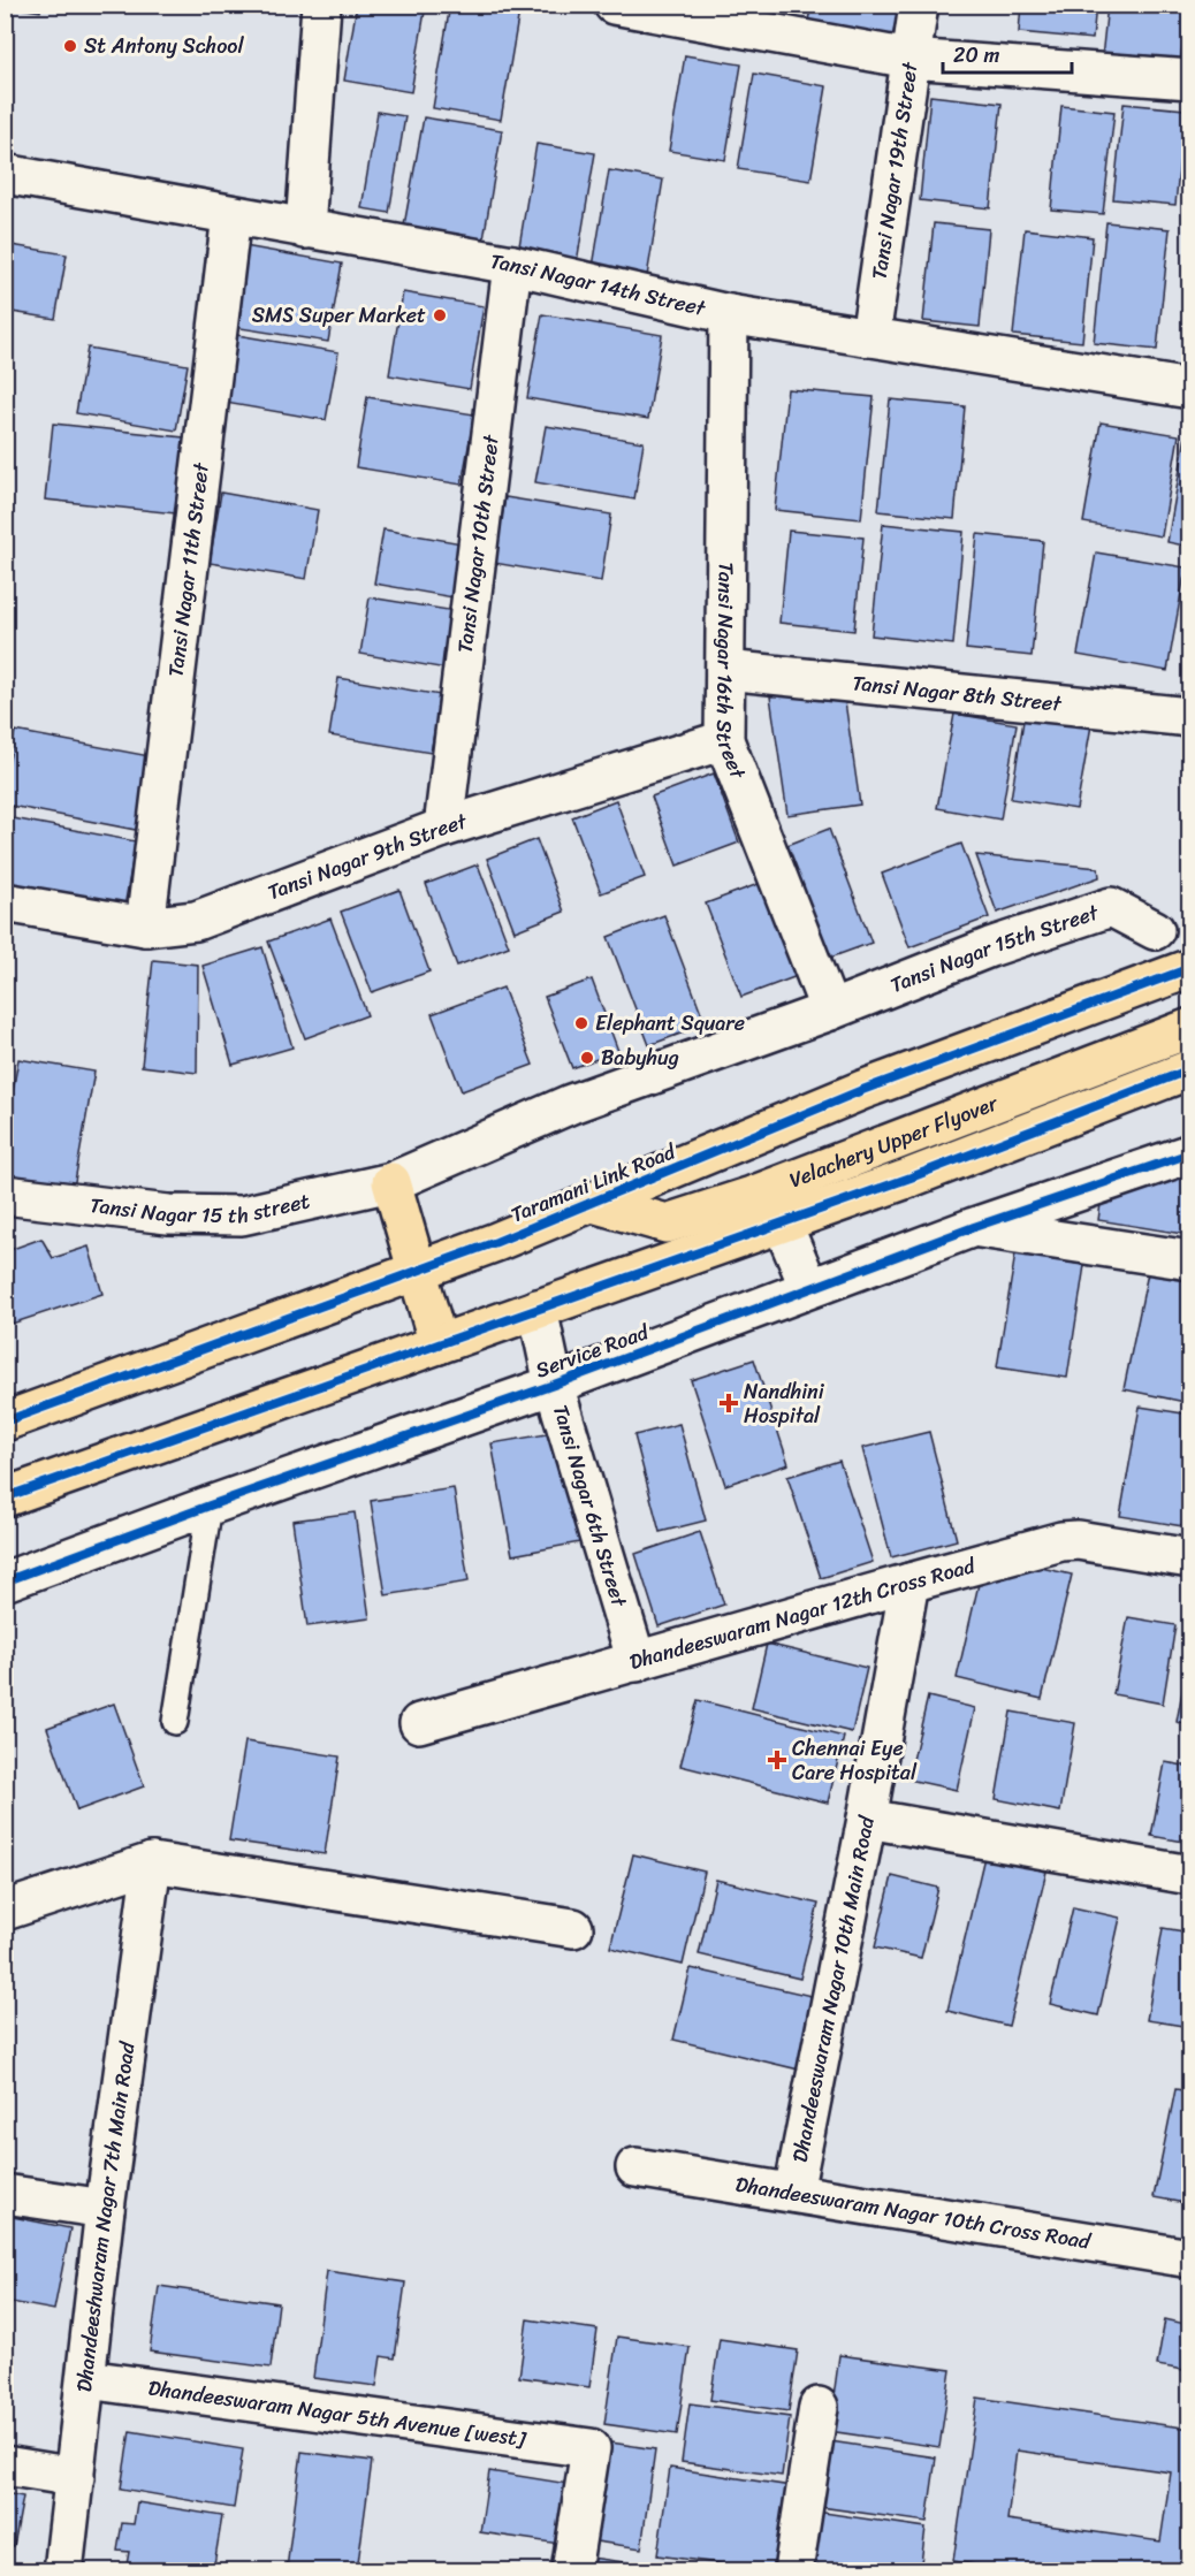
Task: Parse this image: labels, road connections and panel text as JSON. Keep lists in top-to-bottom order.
{
  "streets": {
    "main road": ["Velachery Upper Flyover", "Taramani Link Road"],
    "street": [
      "Tansi Nagar 19th Street",
      "Tansi Nagar 14th Street",
      "Tansi Nagar 10th Street",
      "Tansi Nagar 11th Street",
      "Tansi Nagar 16th Street",
      "Tansi Nagar 8th Street",
      "Tansi Nagar 9th Street",
      "Tansi Nagar 15th Street",
      "Tansi Nagar 15 th street",
      "Service Road",
      "Tansi Nagar 6th Street",
      "Dhandeeswaram Nagar 12th Cross Road",
      "Dhandeeswaram Nagar 10th Main Road",
      "Dhandeeswaram Nagar 10th Cross Road",
      "Dhandeeshwaram Nagar 7th Main Road",
      "Dhandeeswaram Nagar 5th Avenue [west]"
    ]
  },
  "crossings": [
    ["Tansi Nagar 19th Street", "Tansi Nagar 14th Street"],
    ["Tansi Nagar 14th Street", "Tansi Nagar 10th Street"],
    ["Tansi Nagar 14th Street", "Tansi Nagar 11th Street"],
    ["Tansi Nagar 14th Street", "Tansi Nagar 16th Street"],
    ["Tansi Nagar 10th Street", "Tansi Nagar 9th Street"],
    ["Tansi Nagar 11th Street", "Tansi Nagar 9th Street"],
    ["Tansi Nagar 16th Street", "Tansi Nagar 8th Street"],
    ["Tansi Nagar 16th Street", "Tansi Nagar 9th Street"],
    ["Tansi Nagar 16th Street", "Tansi Nagar 15th Street"],
    ["Tansi Nagar 15th Street", "Tansi Nagar 15 th street"],
    ["Velachery Upper Flyover", "Taramani Link Road"],
    ["Service Road", "Tansi Nagar 6th Street"],
    ["Tansi Nagar 6th Street", "Dhandeeswaram Nagar 12th Cross Road"],
    ["Dhandeeswaram Nagar 12th Cross Road", "Dhandeeswaram Nagar 10th Main Road"],
    ["Dhandeeswaram Nagar 10th Main Road", "Dhandeeswaram Nagar 10th Cross Road"],
    ["Dhandeeshwaram Nagar 7th Main Road", "Dhandeeswaram Nagar 5th Avenue [west]"]
  ],
  "places": {
    "other": [
      "St Antony School",
      "SMS Super Market",
      "Elephant Square",
      "Babyhug"
    ],
    "health": ["Nandhini Hospital", "Chennai Eye Care Hospital"]
  },
  "scale_bar": "20 m"
}
